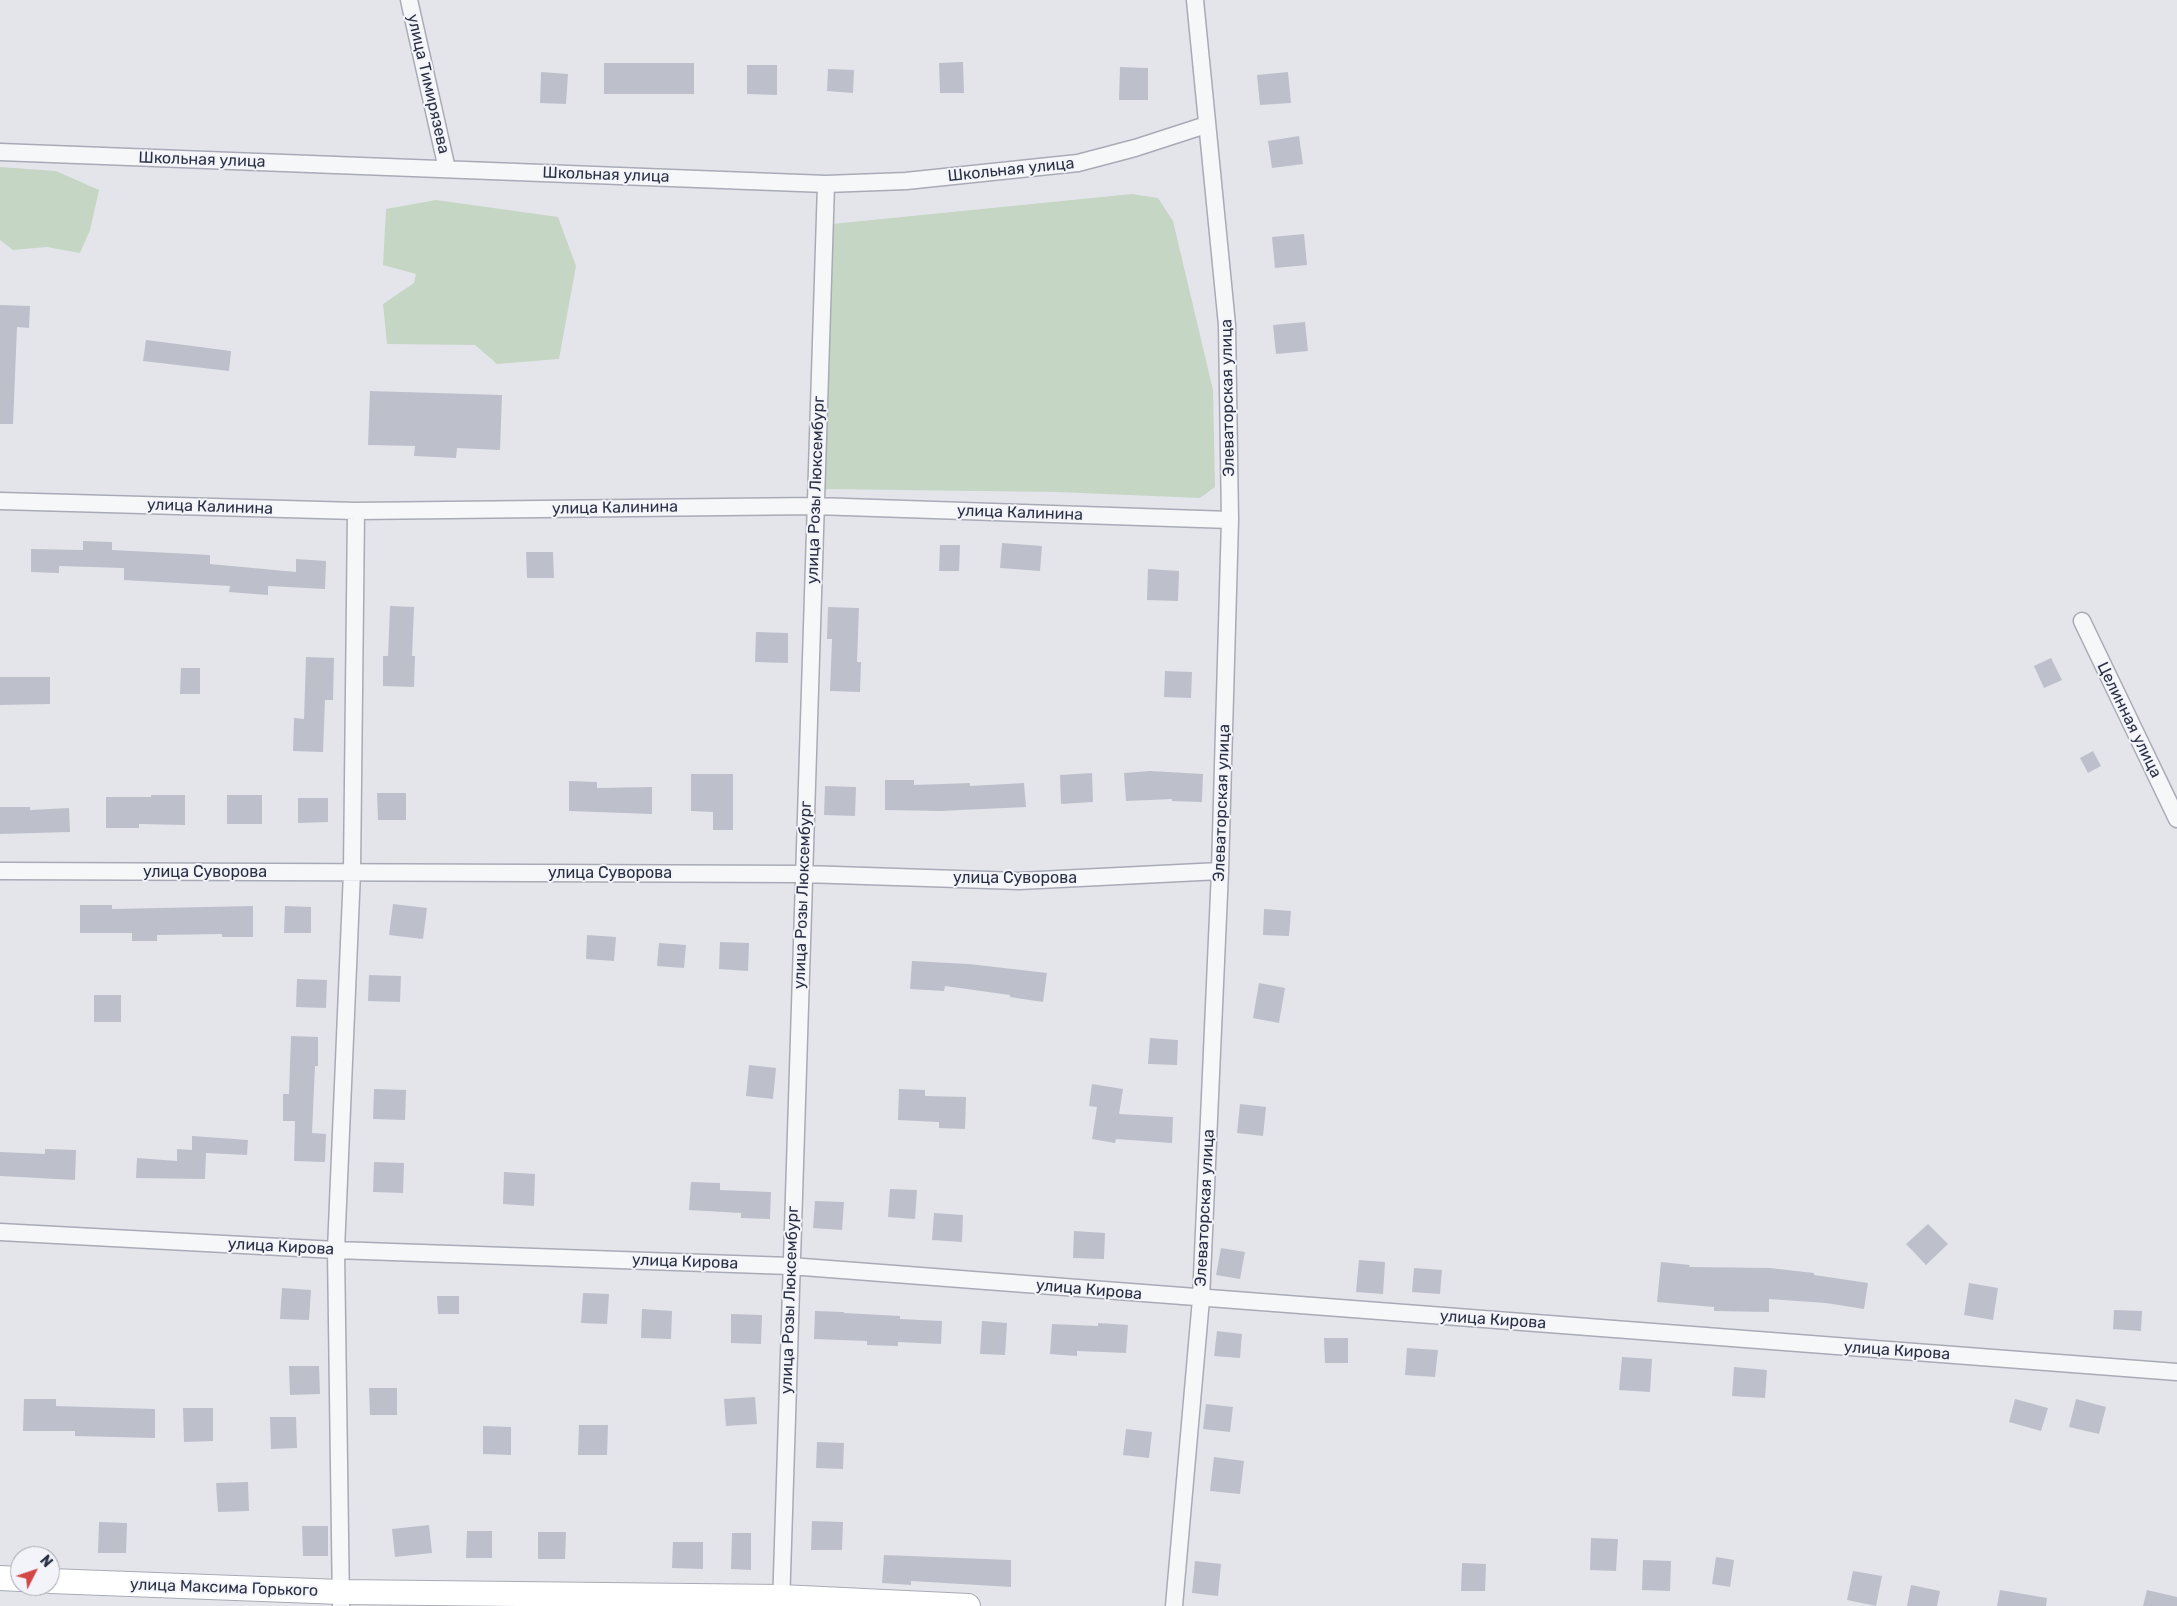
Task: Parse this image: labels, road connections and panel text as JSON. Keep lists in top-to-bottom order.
{
  "streets": {
    "street": [
      "улица Тимирязева",
      "Школьная улица",
      "Элеваторская улица",
      "улица Розы Люксембург",
      "улица Калинина",
      "Целинная улица",
      "улица Суворова",
      "улица Кирова",
      "улица Максима Горького"
    ]
  },
  "crossings": [
    ["улица Тимирязева", "Школьная улица"],
    ["Школьная улица", "Элеваторская улица"],
    ["Школьная улица", "улица Розы Люксембург"],
    ["Элеваторская улица", "улица Калинина"],
    ["Элеваторская улица", "улица Суворова"],
    ["Элеваторская улица", "улица Кирова"],
    ["улица Розы Люксембург", "улица Калинина"],
    ["улица Розы Люксембург", "улица Суворова"],
    ["улица Розы Люксембург", "улица Кирова"],
    ["улица Розы Люксембург", "улица Максима Горького"]
  ],
  "north": "top right"
}
